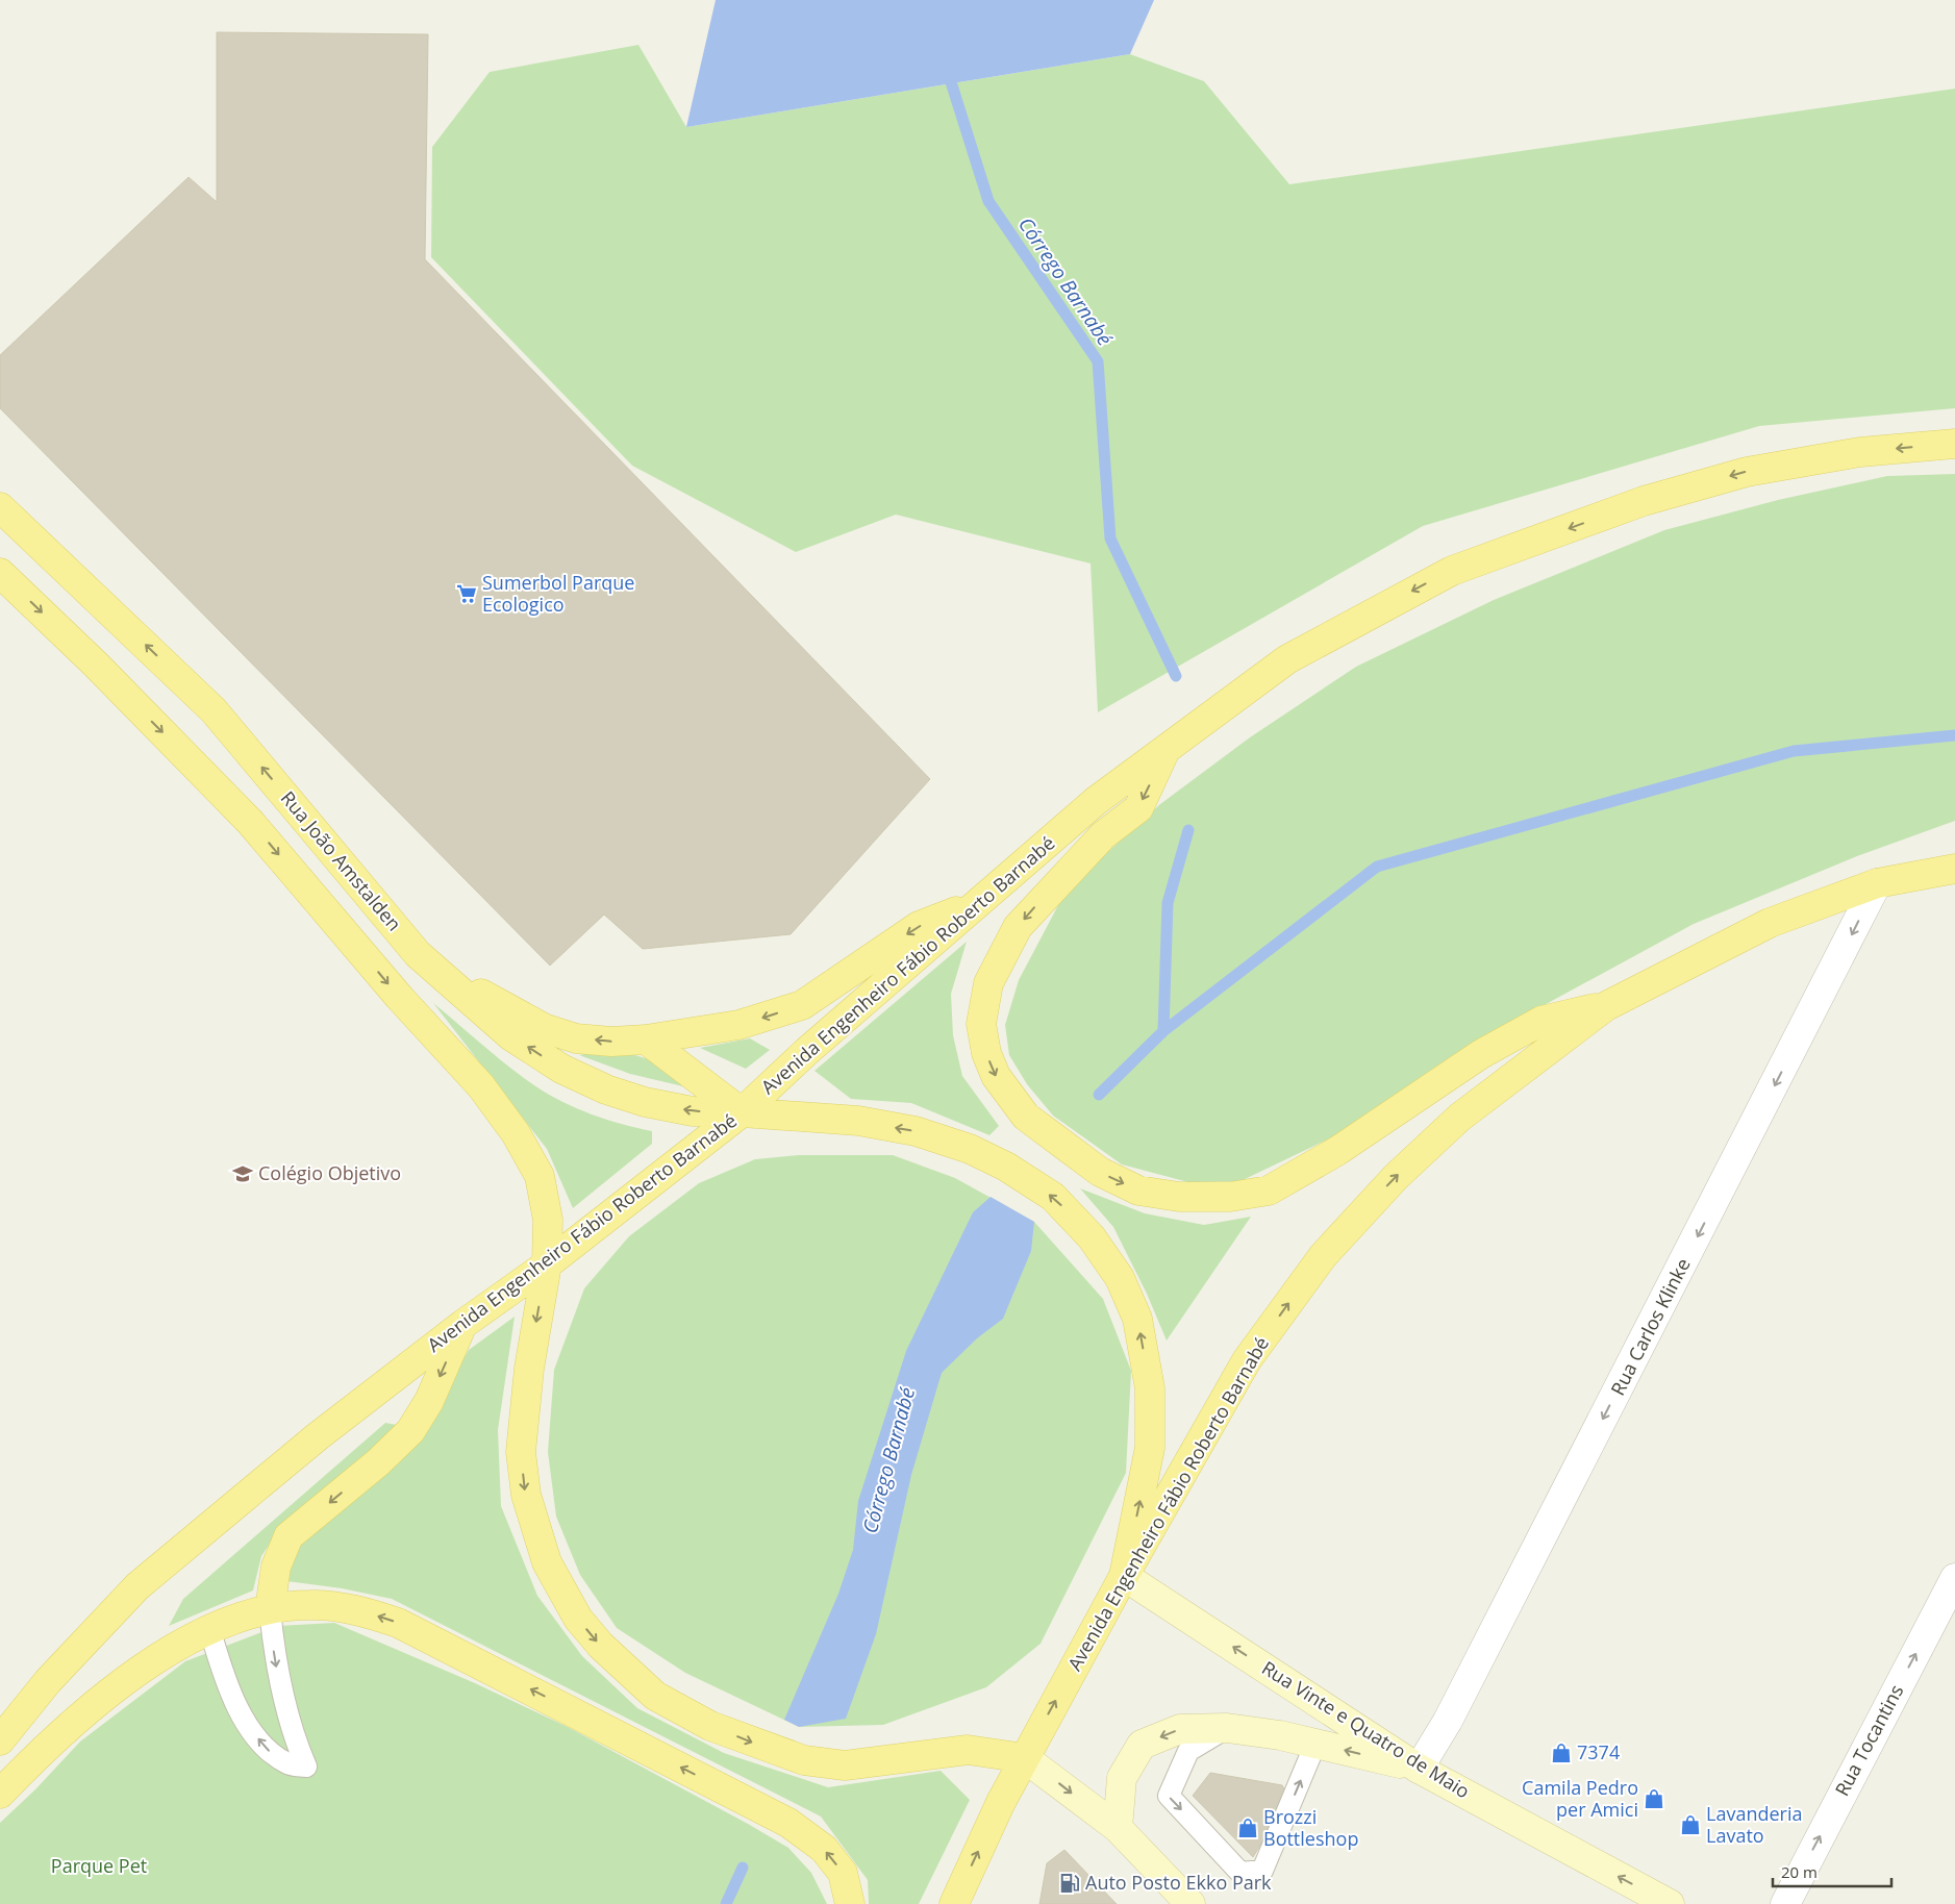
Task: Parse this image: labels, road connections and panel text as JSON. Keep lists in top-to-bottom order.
{
  "streets": {
    "main road": ["Rua João Amstalden", "Avenida Engenheiro Fábio Roberto Barnabé"],
    "street": ["Rua Carlos Klinke", "Rua Vinte e Quatro de Maio", "Rua Tocantins"]
  },
  "crossings": [
    ["Rua João Amstalden", "Avenida Engenheiro Fábio Roberto Barnabé"],
    ["Rua João Amstalden", "Rua Vinte e Quatro de Maio"],
    ["Avenida Engenheiro Fábio Roberto Barnabé", "Rua Carlos Klinke"],
    ["Avenida Engenheiro Fábio Roberto Barnabé", "Rua Vinte e Quatro de Maio"],
    ["Rua Carlos Klinke", "Rua Vinte e Quatro de Maio"]
  ],
  "one_way": ["Rua Carlos Klinke", "Rua Tocantins"],
  "water": ["Córrego Barnabé"],
  "parks": ["Parque Pet"],
  "places": {
    "supermarket": ["Sumerbol Parque Ecologico"],
    "school or university": ["Colégio Objetivo"],
    "shop": [
      "7374",
      "Camila Pedro per Amici",
      "Lavanderia Lavato",
      "Brozzi Bottleshop"
    ],
    "fuel station": ["Auto Posto Ekko Park"]
  },
  "scale_bar": "20 m"
}
